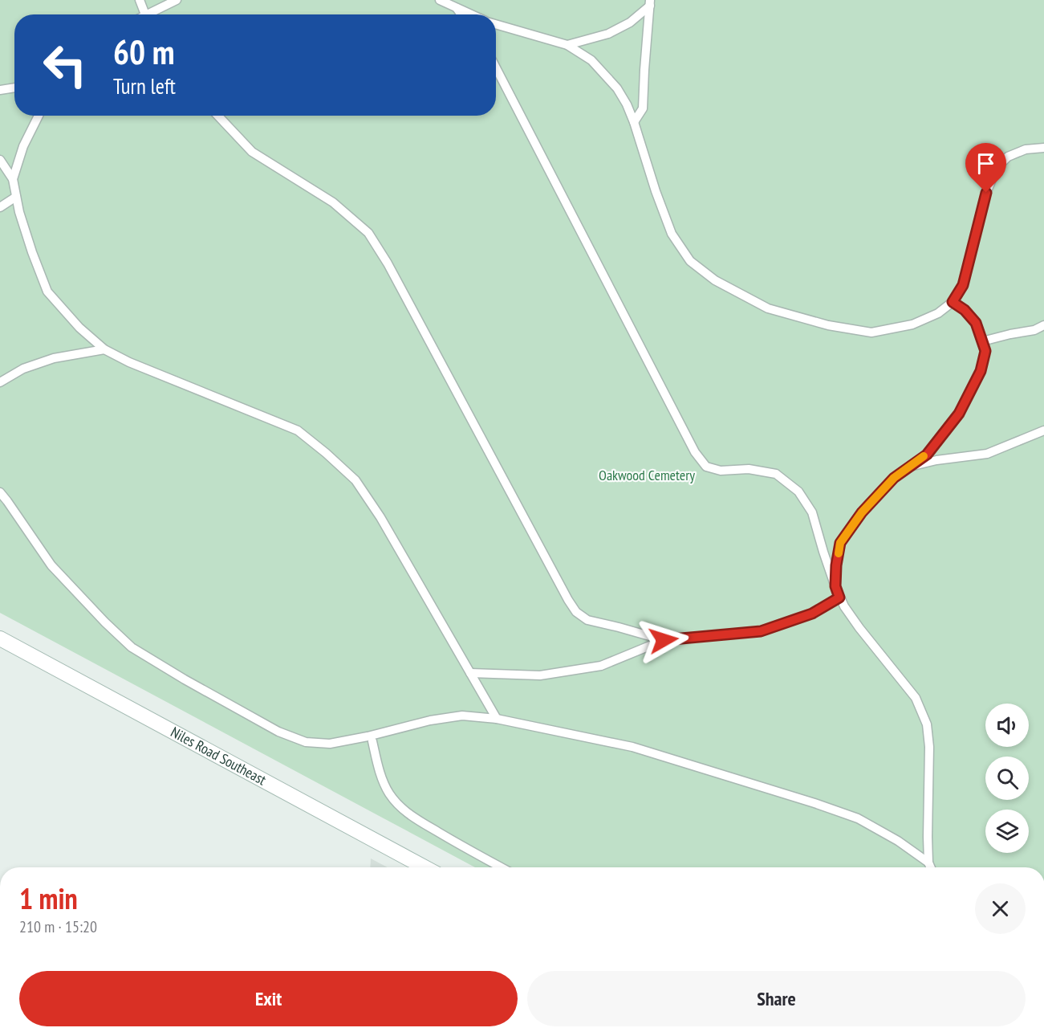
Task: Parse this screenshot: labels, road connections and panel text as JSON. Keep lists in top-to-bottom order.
{
  "streets": {
    "main road": ["Niles Road Southeast"]
  },
  "parks": ["Oakwood Cemetery"],
  "page": {
    "turn": ["60 m", "Turn left"],
    "heading": ["1 min", "210 m · 15:20"],
    "buttons": ["Exit", "Share"]
  }
}
